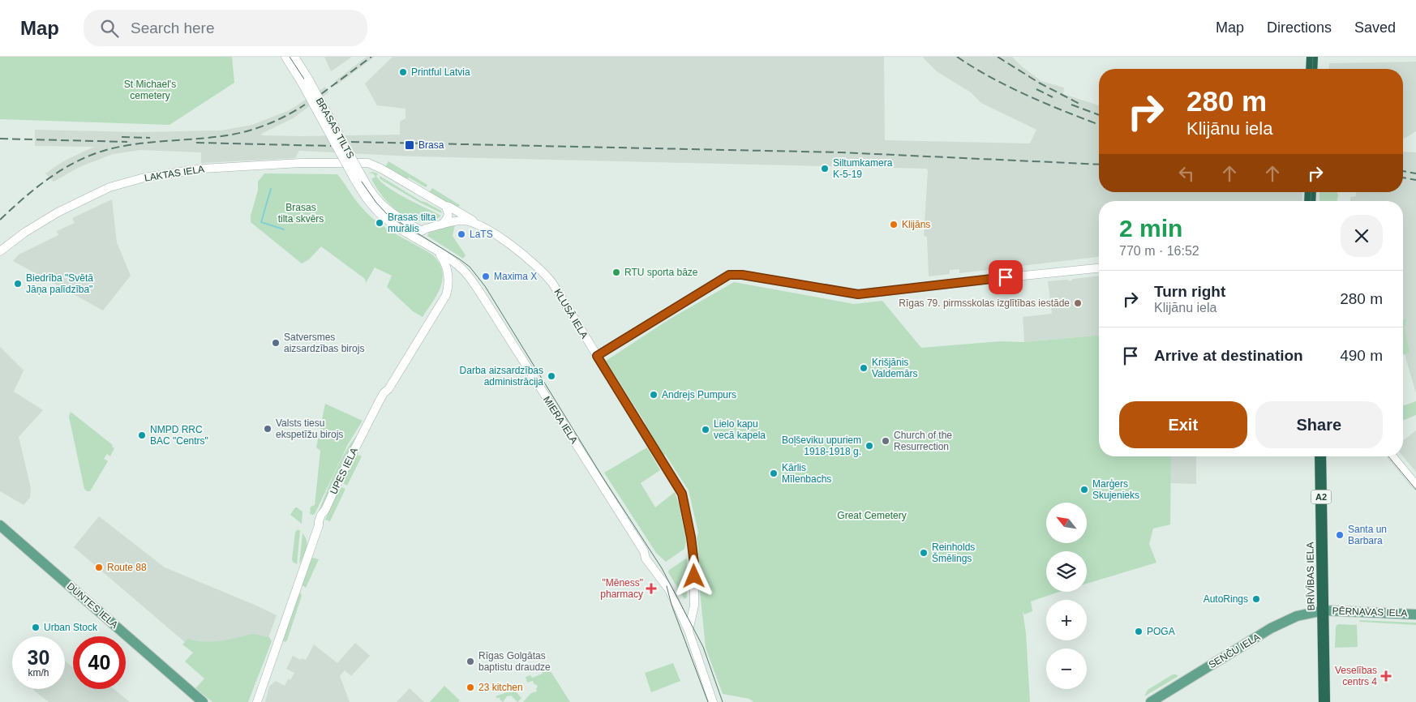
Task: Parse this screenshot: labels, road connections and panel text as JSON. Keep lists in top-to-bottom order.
{
  "streets": {
    "highway": ["A2", "BRĪVĪBAS IELA"],
    "main road": ["DUNTES IELA", "PĒRNAVAS IELA", "SENČU IELA"],
    "street": [
      "BRASAS TILTS",
      "LAKTAS IELA",
      "KLUSĀ IELA",
      "MIERA IELA",
      "UPES IELA"
    ]
  },
  "crossings": [
    ["BRASAS TILTS", "MIERA IELA"],
    ["LAKTAS IELA", "KLUSĀ IELA"],
    ["KLUSĀ IELA", "MIERA IELA"],
    ["MIERA IELA", "UPES IELA"],
    ["BRĪVĪBAS IELA", "PĒRNAVAS IELA"],
    ["BRĪVĪBAS IELA", "SENČU IELA"],
    ["PĒRNAVAS IELA", "SENČU IELA"]
  ],
  "parks": ["St Michael's cemetery", "Brasas tilta skvērs", "Great Cemetery"],
  "places": {
    "other": [
      "Printful Latvia",
      "Siltumkamera K-5-19",
      "Brasas tilta murālis",
      "Klijāns",
      "LaTS",
      "RTU sporta bāze",
      "Maxima X",
      "Biedrība \"Svētā Jāņa palīdzība\"",
      "Rīgas 79. pirmsskolas izglītības iestāde",
      "Satversmes aizsardzības birojs",
      "Krišjānis Valdemārs",
      "Darba aizsardzības administrācija",
      "Andrejs Pumpurs",
      "Valsts tiesu ekspetīžu birojs",
      "Lielo kapu vecā kapela",
      "NMPD RRC BAC \"Centrs\"",
      "Church of the Resurrection",
      "Boļševiku upuriem 1918-1918 g.",
      "Kārlis Mīlenbachs",
      "Marģers Skujenieks",
      "Santa un Barbara",
      "Reinholds Šmēlings",
      "Route 88",
      "AutoRings",
      "Urban Stock",
      "POGA",
      "Rīgas Golgātas baptistu draudze",
      "23 kitchen"
    ],
    "transit": ["Brasa"],
    "health": ["\"Mēness\" pharmacy", "Veselības centrs 4"]
  },
  "north": "top left",
  "page": {
    "header": "Map",
    "search": "Search here",
    "nav": ["Map", "Directions", "Saved"],
    "turn": ["280 m", "Klijānu iela"],
    "heading": ["2 min", "770 m · 16:52"],
    "list": [
      {
        "name": "Turn right",
        "note": "Klijānu iela",
        "value": "280 m"
      },
      {
        "name": "Arrive at destination",
        "value": "490 m"
      }
    ],
    "buttons": ["Exit", "Share"],
    "map_buttons": ["+", "−"],
    "speed": "30 km/h",
    "limit": "40"
  }
}
